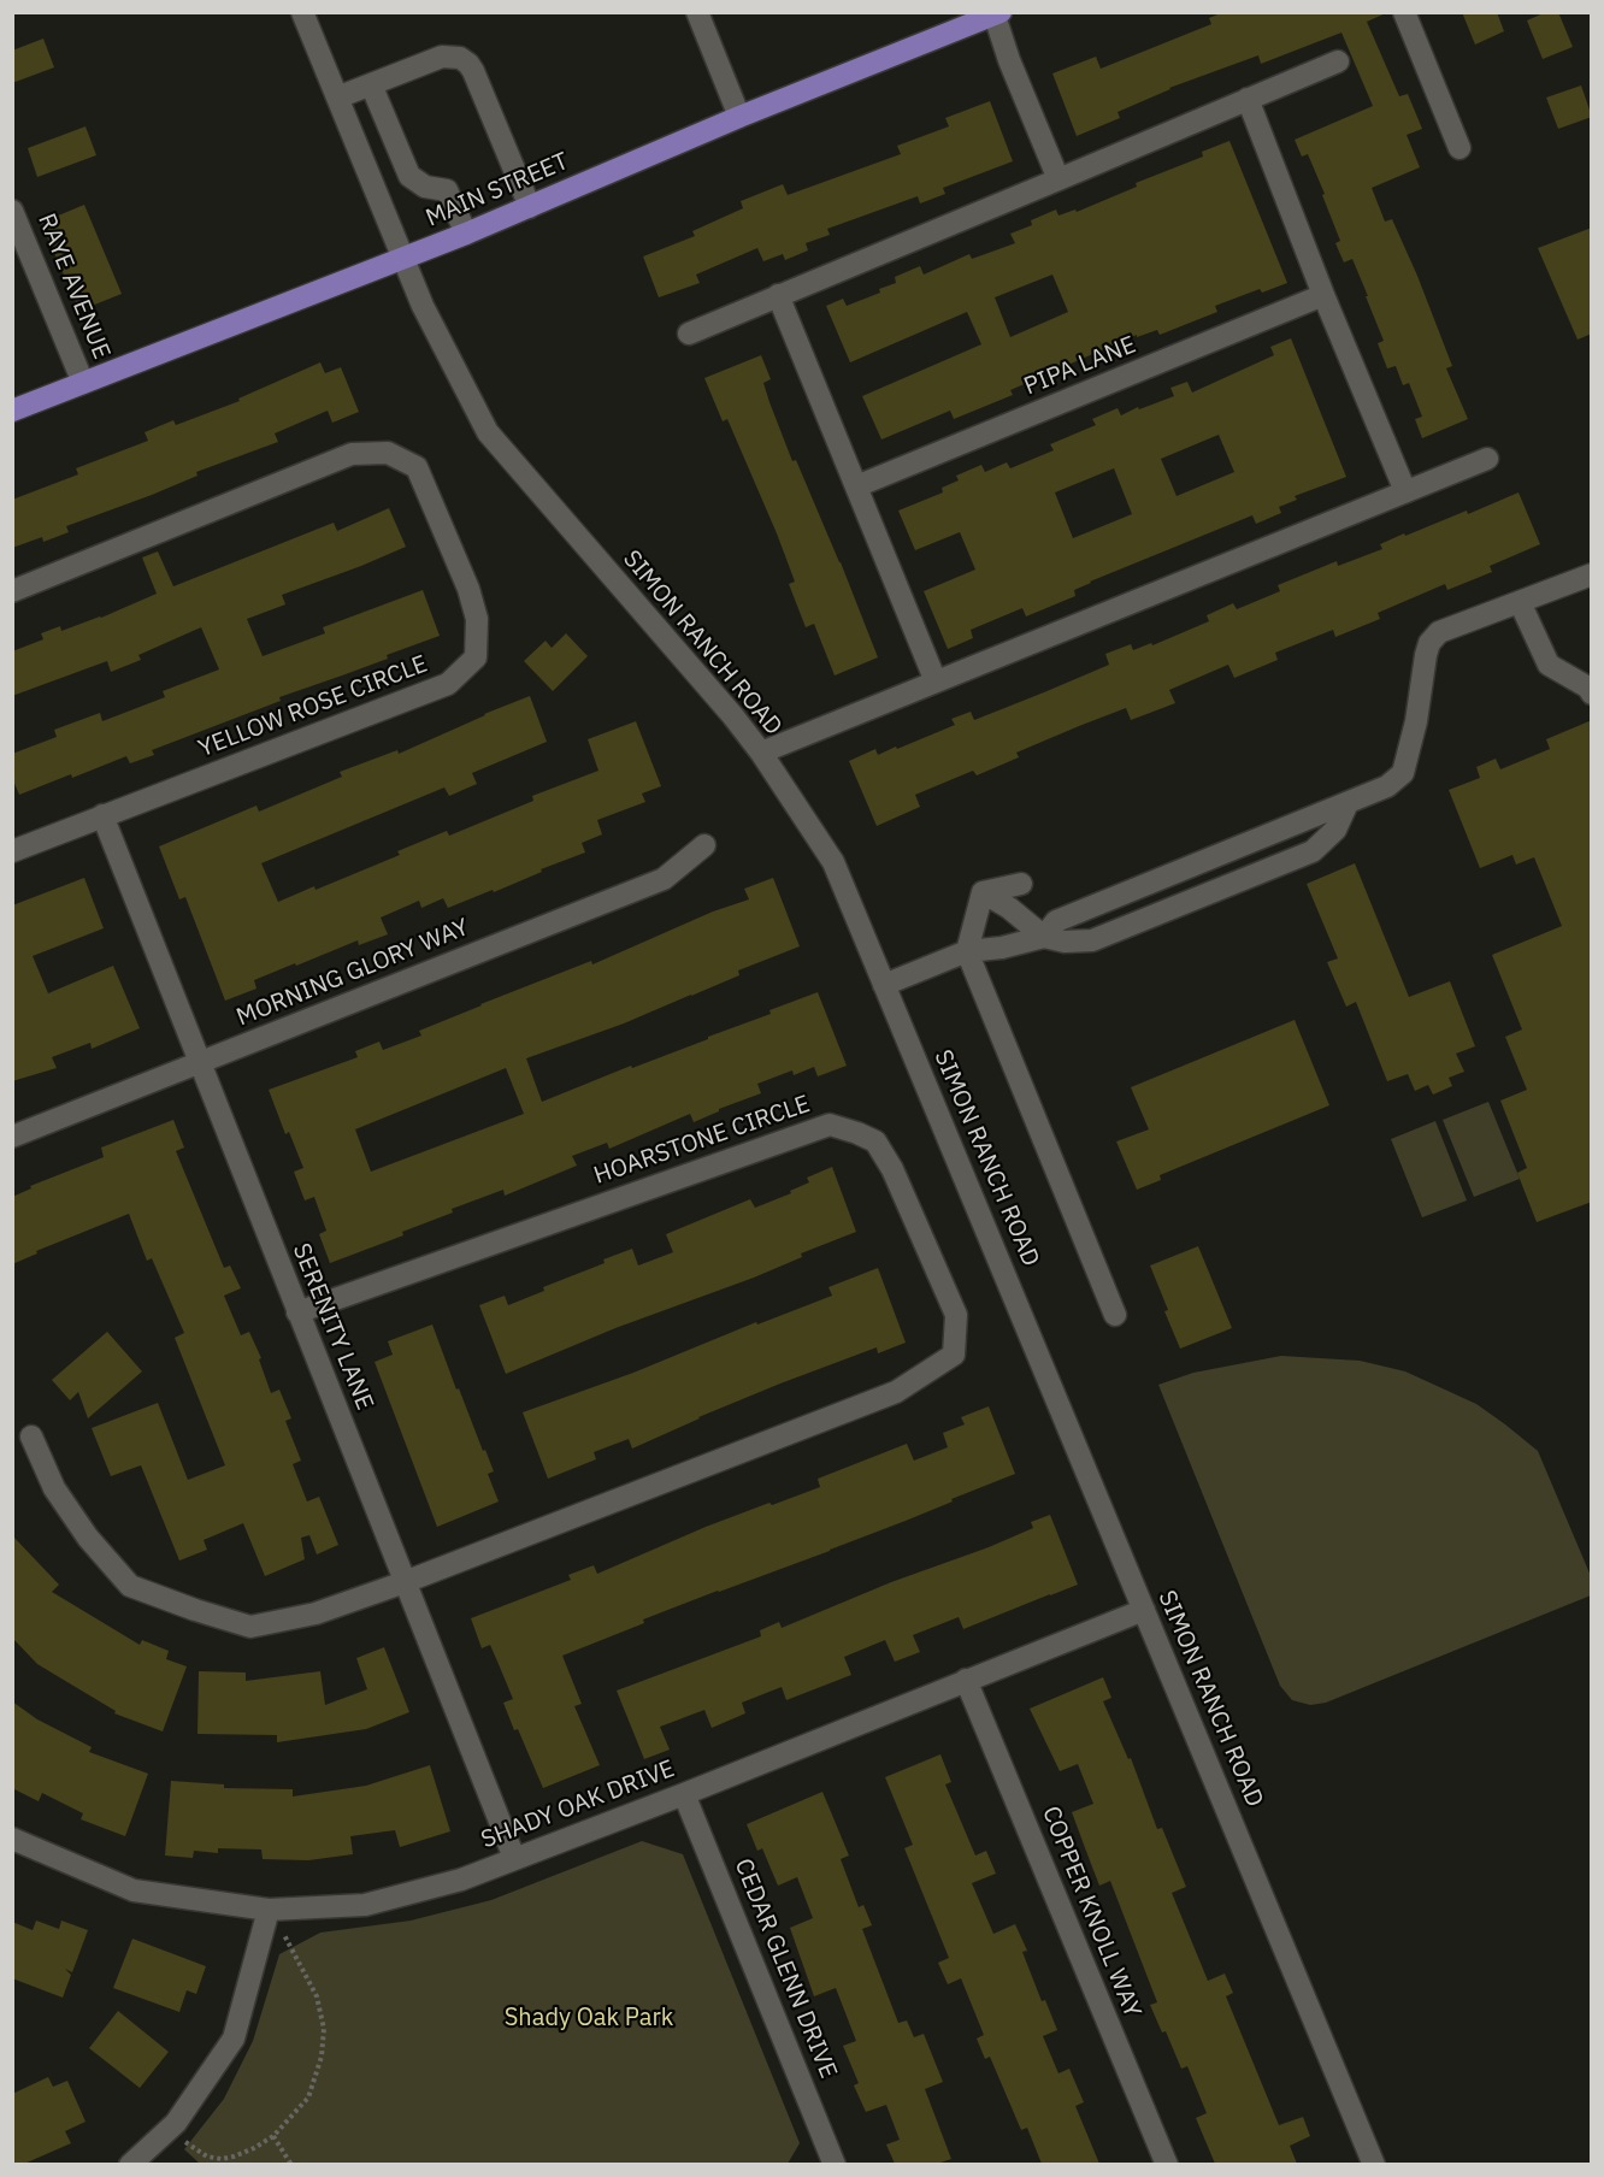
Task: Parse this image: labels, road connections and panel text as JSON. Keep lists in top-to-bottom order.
{
  "streets": {
    "main road": ["MAIN STREET"],
    "street": [
      "RAYE AVENUE",
      "PIPA LANE",
      "SIMON RANCH ROAD",
      "YELLOW ROSE CIRCLE",
      "MORNING GLORY WAY",
      "HOARSTONE CIRCLE",
      "SERENITY LANE",
      "SHADY OAK DRIVE",
      "COPPER KNOLL WAY",
      "CEDAR GLENN DRIVE"
    ]
  },
  "crossings": [
    ["MAIN STREET", "RAYE AVENUE"],
    ["MAIN STREET", "SIMON RANCH ROAD"],
    ["SIMON RANCH ROAD", "SHADY OAK DRIVE"],
    ["YELLOW ROSE CIRCLE", "SERENITY LANE"],
    ["MORNING GLORY WAY", "SERENITY LANE"],
    ["HOARSTONE CIRCLE", "SERENITY LANE"],
    ["SERENITY LANE", "SHADY OAK DRIVE"],
    ["SHADY OAK DRIVE", "COPPER KNOLL WAY"],
    ["SHADY OAK DRIVE", "CEDAR GLENN DRIVE"]
  ],
  "parks": ["Shady Oak Park"]
}
